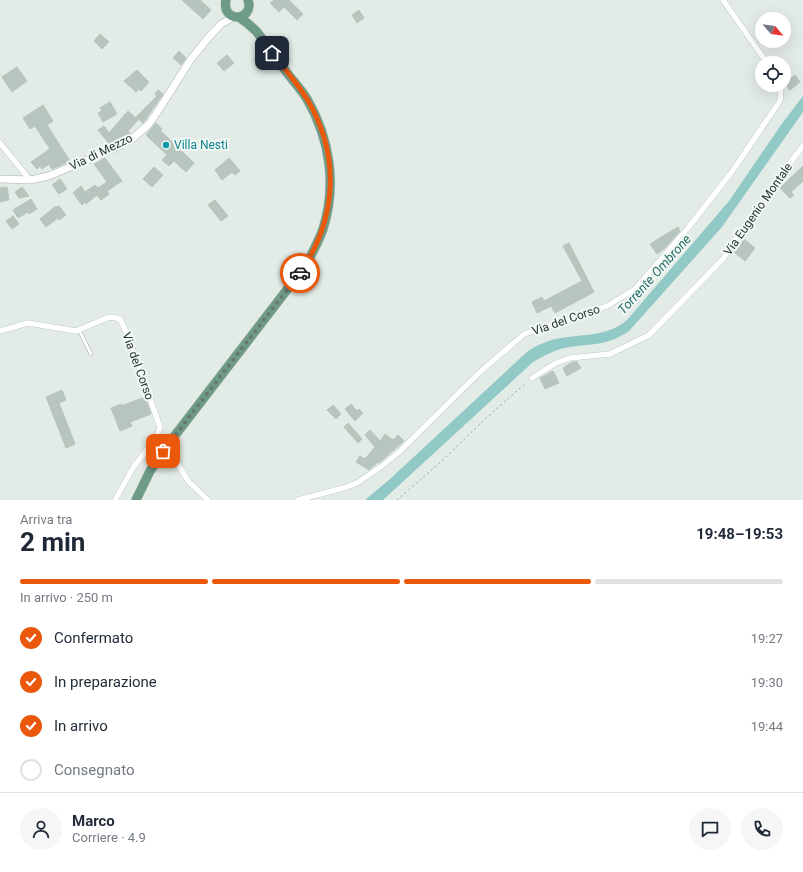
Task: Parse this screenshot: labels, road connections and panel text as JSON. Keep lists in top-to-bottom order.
{
  "streets": {
    "street": ["Via di Mezzo", "Via Eugenio Montale", "Via del Corso"]
  },
  "water": ["Torrente Ombrone"],
  "places": ["Villa Nesti"],
  "north": "bottom right",
  "page": {
    "heading": ["2 min", "Arriva tra", "19:48–19:53"],
    "panel": ["Marco", "Corriere · 4.9"],
    "bar": "In arrivo · 250 m",
    "list": [
      ["Confermato", "19:27"],
      ["In preparazione", "19:30"],
      ["In arrivo", "19:44"],
      "Consegnato"
    ]
  }
}
